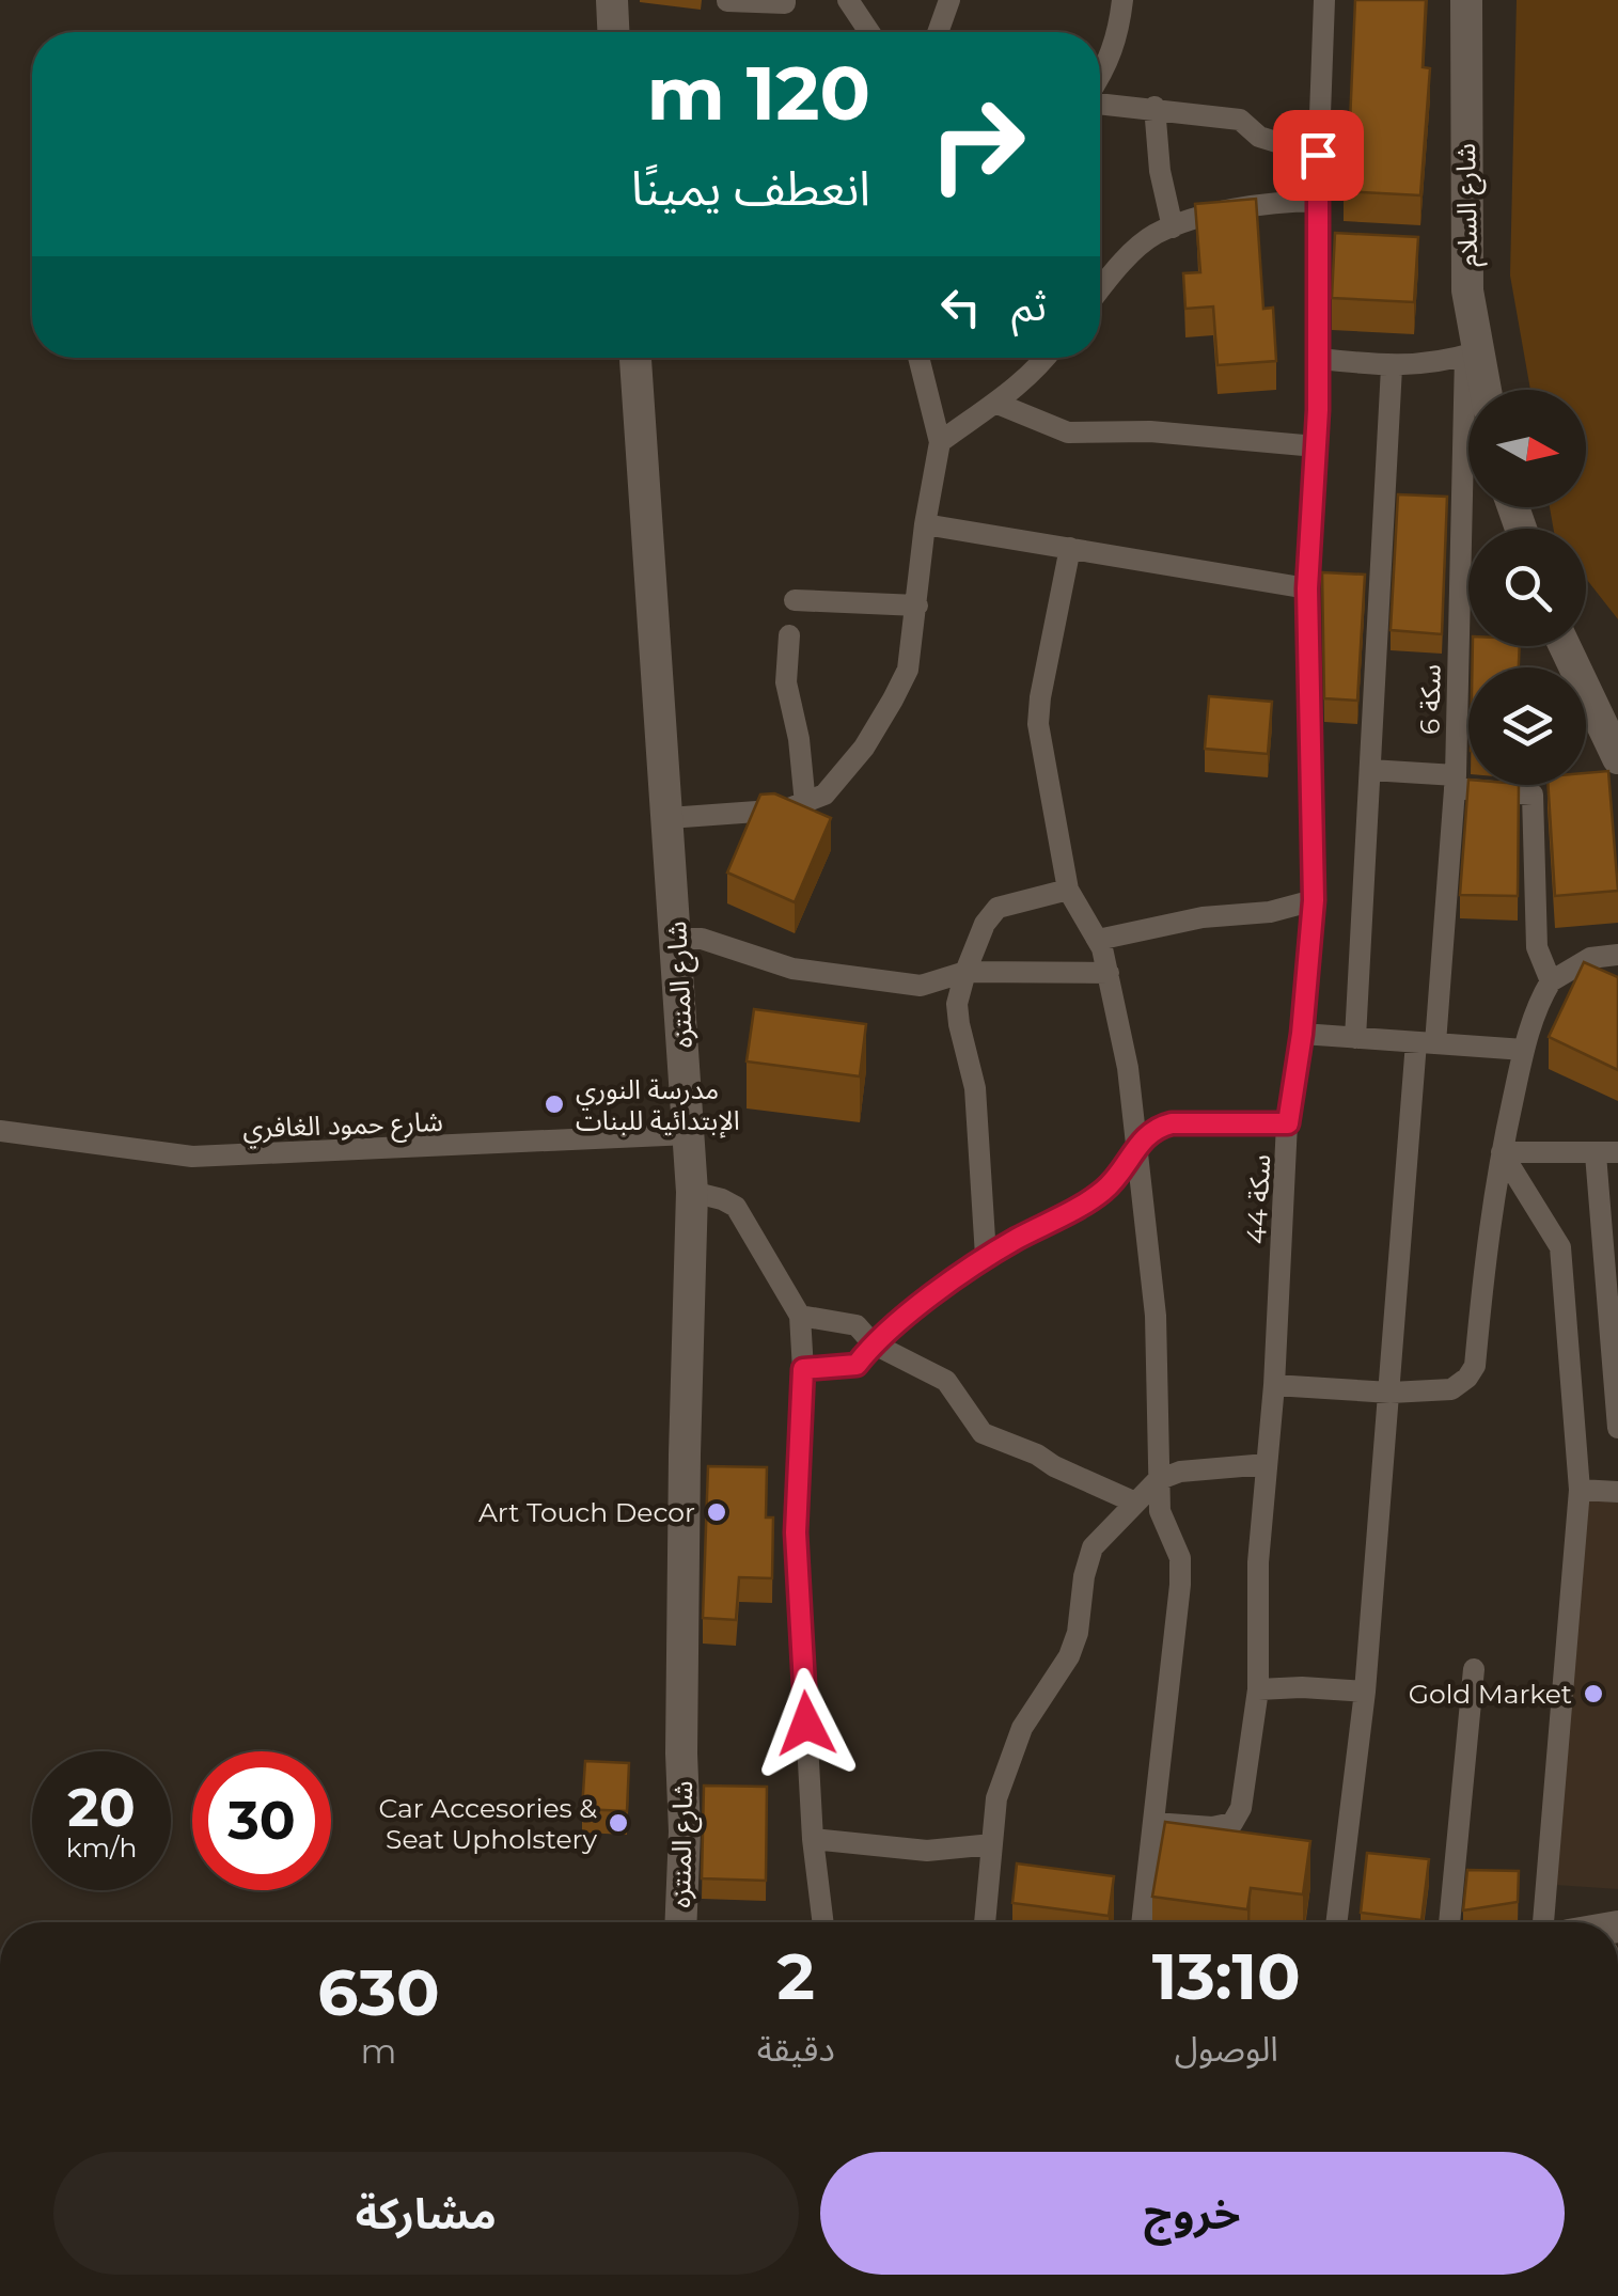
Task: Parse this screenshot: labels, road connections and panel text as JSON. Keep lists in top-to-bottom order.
{
  "streets": {
    "street": [
      "شارع السلام",
      "سكة 6",
      "شارع المنتزه",
      "شارع حمود الغافري",
      "سكة 44"
    ]
  },
  "crossings": [
    ["شارع السلام", "سكة 6"],
    ["شارع المنتزه", "شارع حمود الغافري"]
  ],
  "places": [
    "مدرسة النوري الإبتدائية للبنات",
    "Art Touch Decor",
    "Gold Market",
    "Car Accesories & Seat Upholstery"
  ],
  "north": "right",
  "page": {
    "turn": ["120 m", "انعطف يمينًا"],
    "then": "ثم",
    "speed": "20 km/h",
    "limit": "30",
    "eta": [
      "13:10",
      "الوصول",
      "2",
      "دقيقة",
      "630",
      "m"
    ],
    "buttons": ["خروج", "مشاركة"]
  }
}
